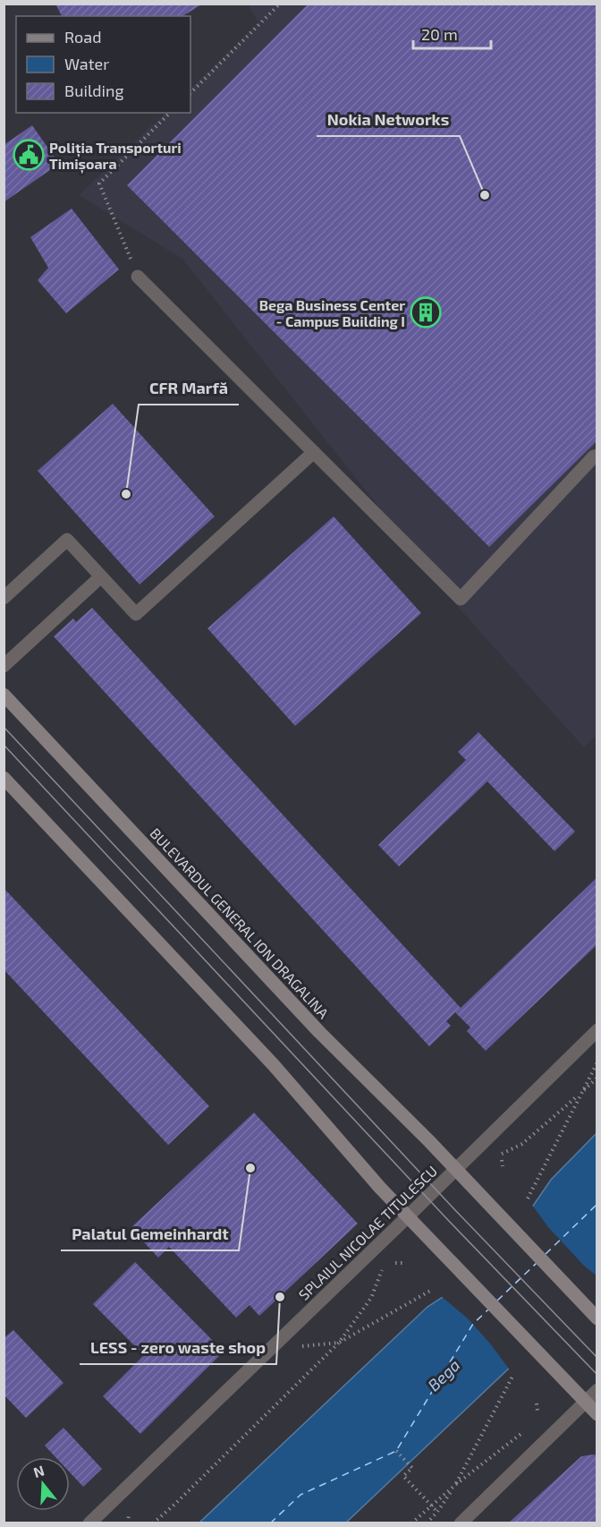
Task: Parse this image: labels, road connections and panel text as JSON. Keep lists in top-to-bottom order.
{
  "streets": {
    "main road": ["BULEVARDUL GENERAL ION DRAGALINA"],
    "street": ["SPLAIUL NICOLAE TITULESCU"]
  },
  "crossings": [
    ["BULEVARDUL GENERAL ION DRAGALINA", "SPLAIUL NICOLAE TITULESCU"]
  ],
  "water": ["Bega"],
  "places": {
    "public building": ["Poliția Transporturi Timișoara"],
    "other": [
      "Nokia Networks",
      "CFR Marfă",
      "Palatul Gemeinhardt",
      "LESS - zero waste shop"
    ],
    "building": ["Bega Business Center - Campus Building I"]
  },
  "legend": ["Road", "Water", "Building"],
  "scale_bar": "20 m",
  "north": "top"
}
